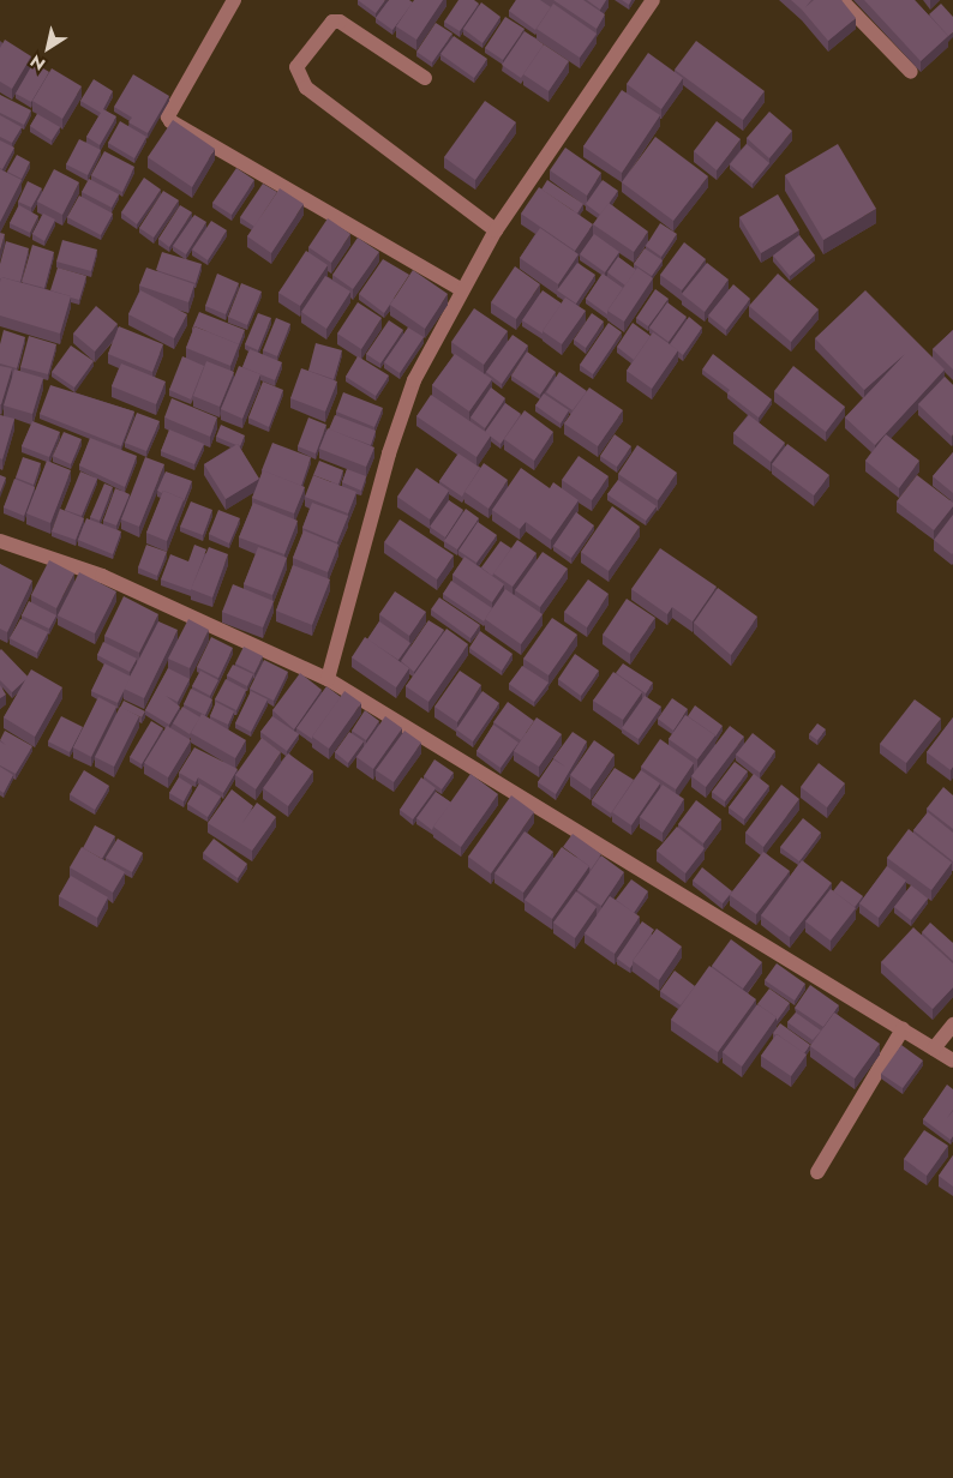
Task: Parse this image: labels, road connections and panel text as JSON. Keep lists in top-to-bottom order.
{
  "north": "bottom left"
}
